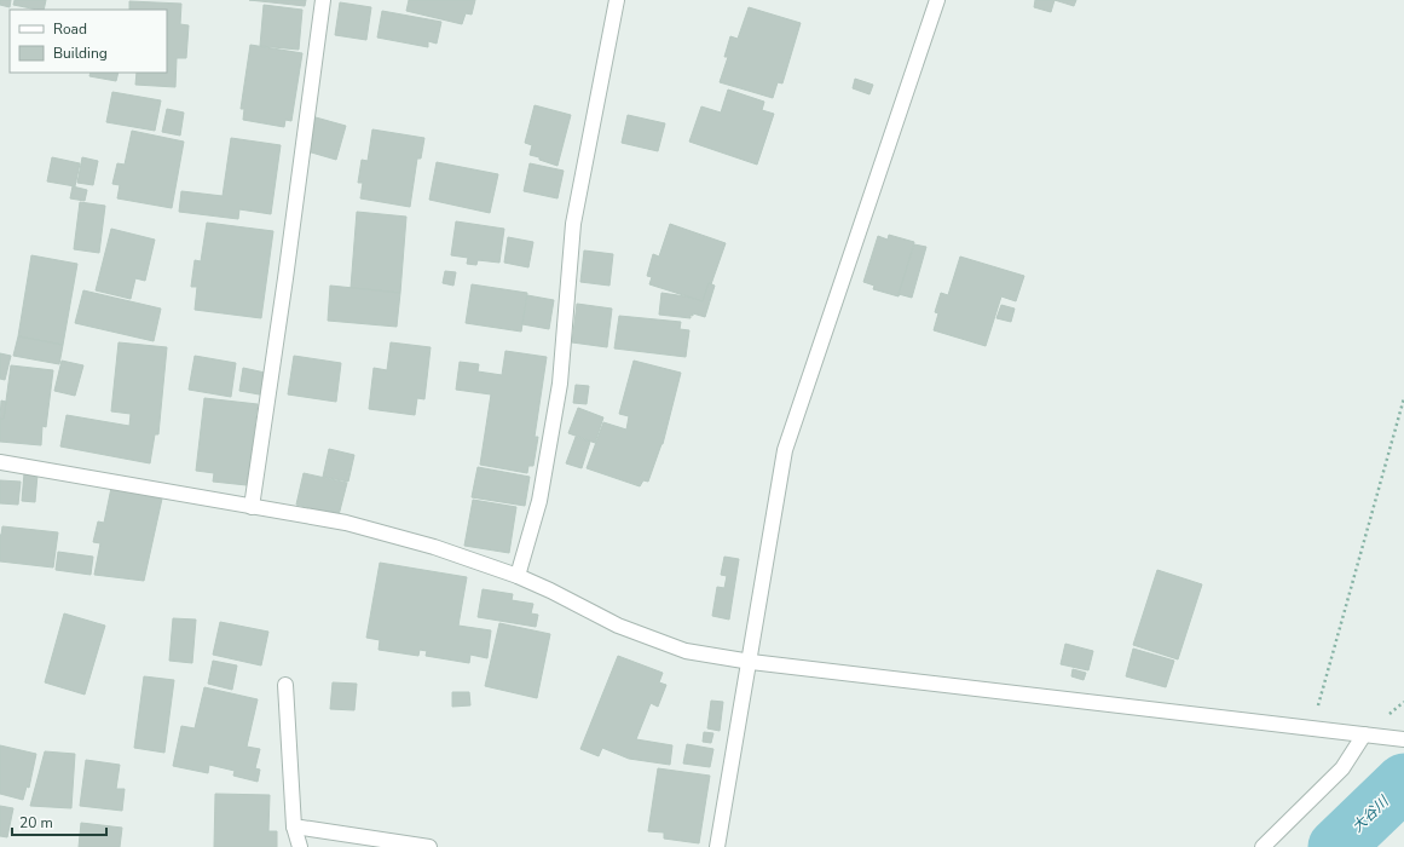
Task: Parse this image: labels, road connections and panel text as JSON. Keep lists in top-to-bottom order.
{
  "water": ["大谷川"],
  "legend": ["Road", "Building"],
  "scale_bar": "20 m"
}
